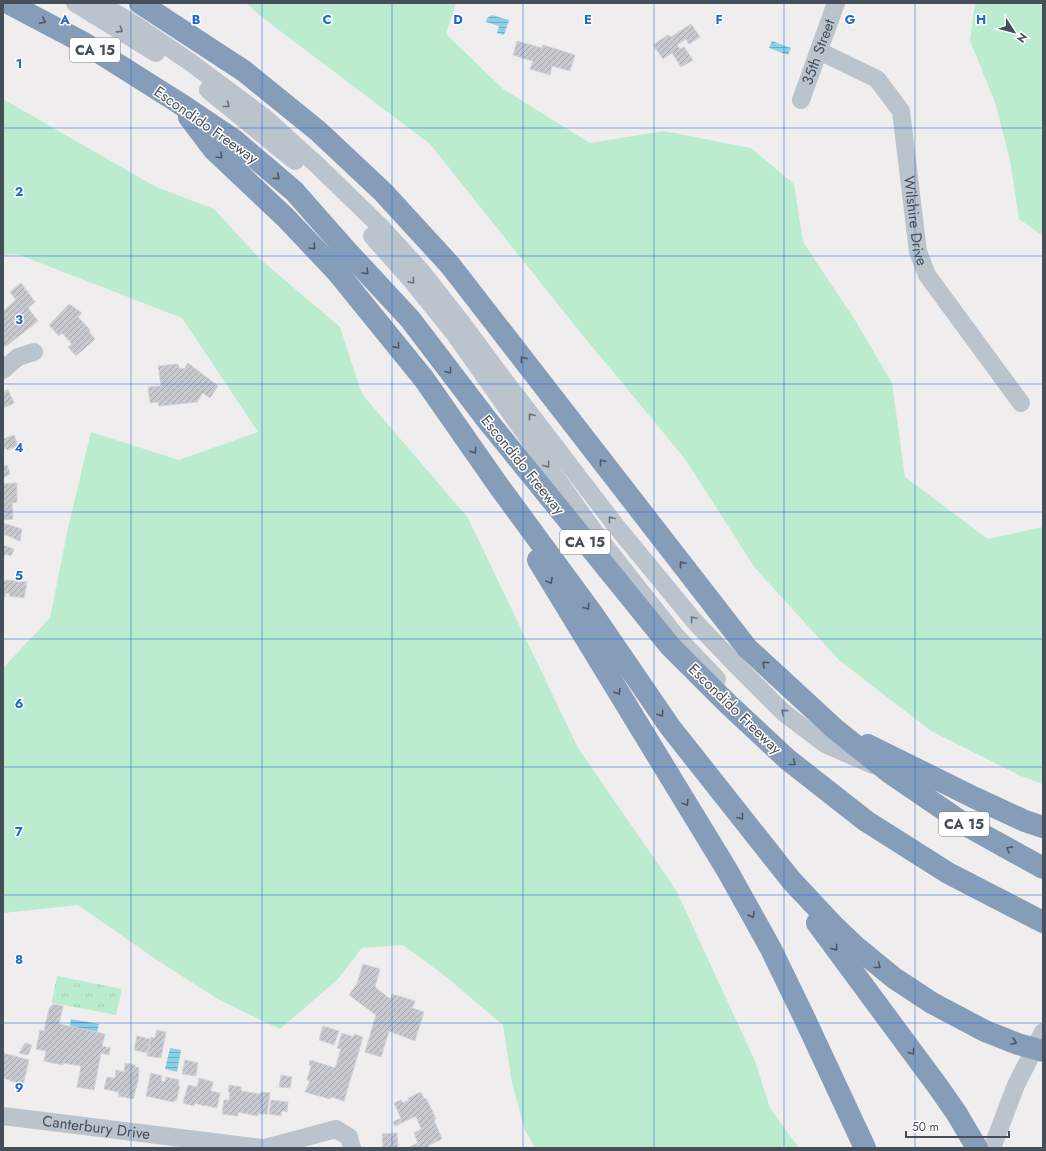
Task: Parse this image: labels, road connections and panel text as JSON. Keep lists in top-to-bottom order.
{
  "streets": {
    "highway": ["CA 15", "Escondido Freeway"],
    "street": ["35th Street", "Wilshire Drive", "Canterbury Drive"]
  },
  "crossings": [
    ["35th Street", "Wilshire Drive"]
  ],
  "scale_bar": "50 m",
  "north": "bottom right",
  "grid": {
    "columns": [
      "A",
      "B",
      "C",
      "D",
      "E",
      "F",
      "G",
      "H"
    ],
    "rows": [
      "1",
      "2",
      "3",
      "4",
      "5",
      "6",
      "7",
      "8",
      "9"
    ]
  }
}
